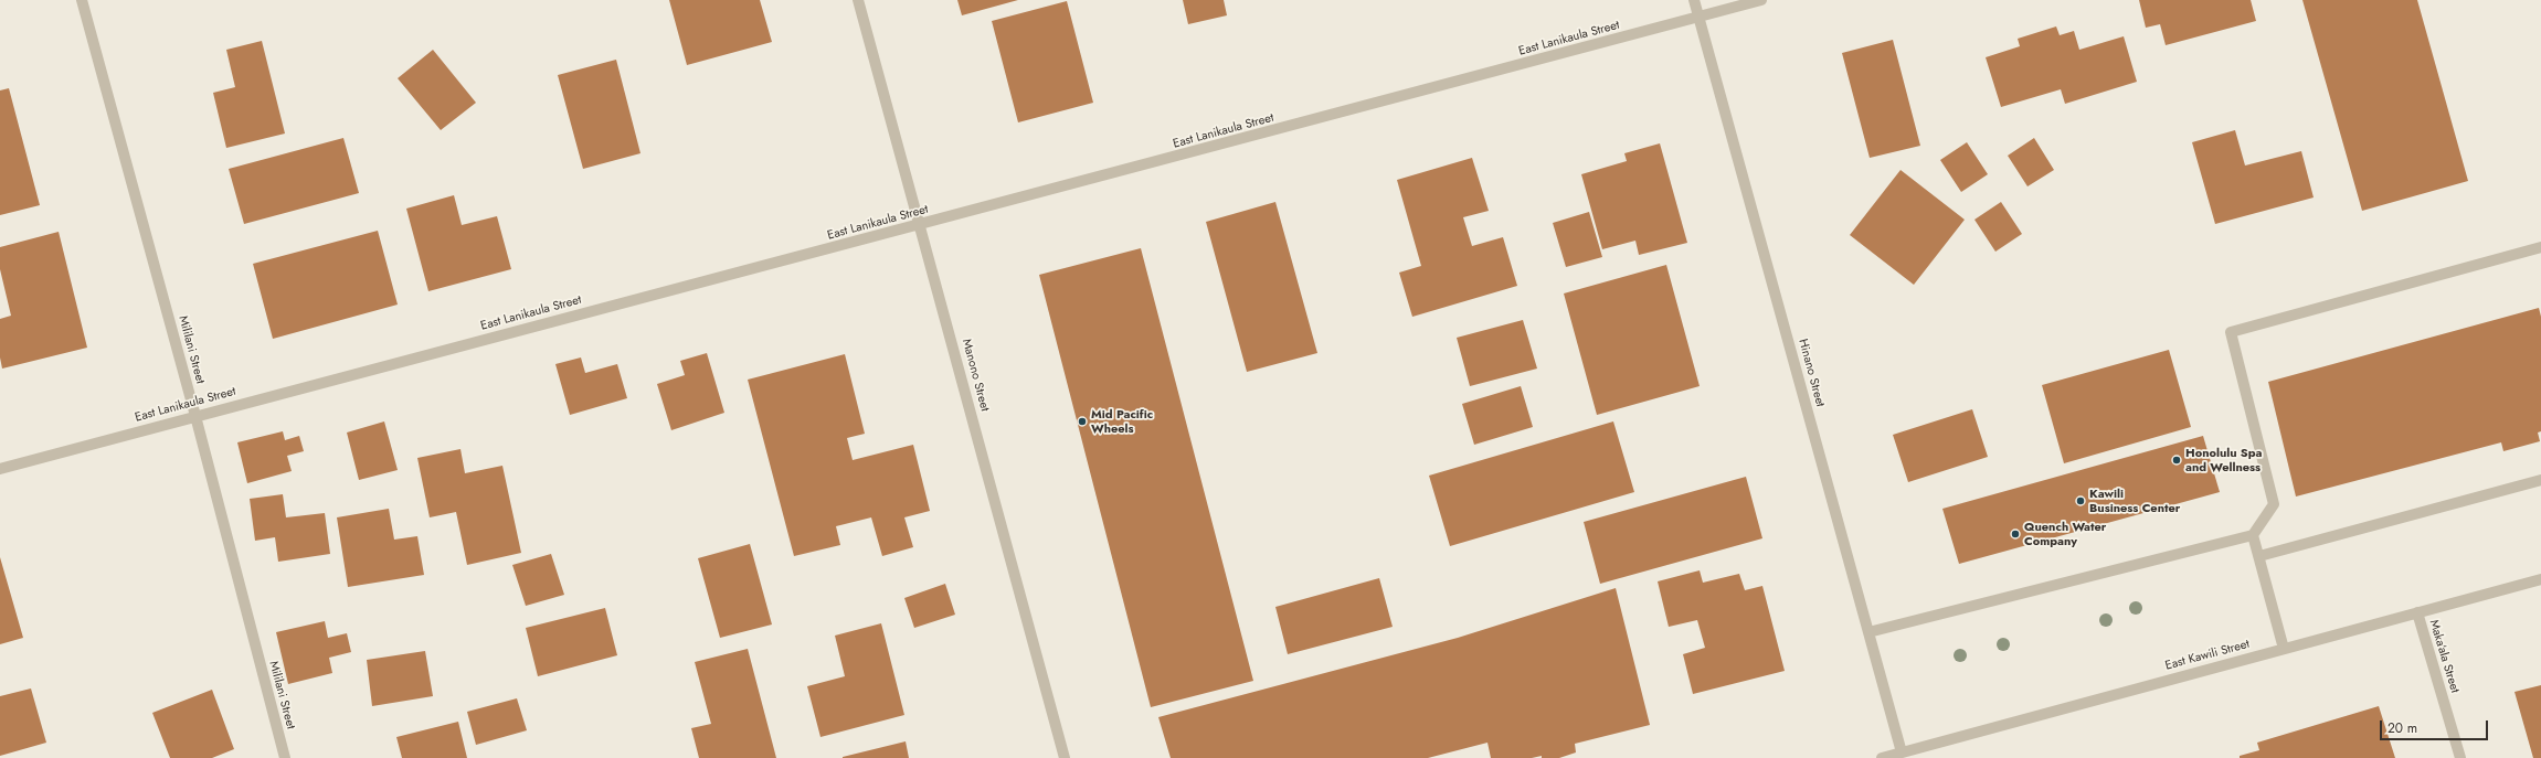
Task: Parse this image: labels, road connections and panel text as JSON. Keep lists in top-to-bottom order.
{
  "streets": {
    "street": [
      "East Lanikaula Street",
      "Mililani Street",
      "Hinano Street",
      "Manono Street",
      "East Kawili Street",
      "Maka‘ala Street"
    ]
  },
  "crossings": [
    ["East Lanikaula Street", "Mililani Street"],
    ["East Lanikaula Street", "Hinano Street"],
    ["East Lanikaula Street", "Manono Street"],
    ["Hinano Street", "East Kawili Street"],
    ["East Kawili Street", "Maka‘ala Street"]
  ],
  "places": [
    "Mid Pacific Wheels",
    "Honolulu Spa and Wellness",
    "Kawili Business Center",
    "Quench Water Company"
  ],
  "scale_bar": "20 m"
}
